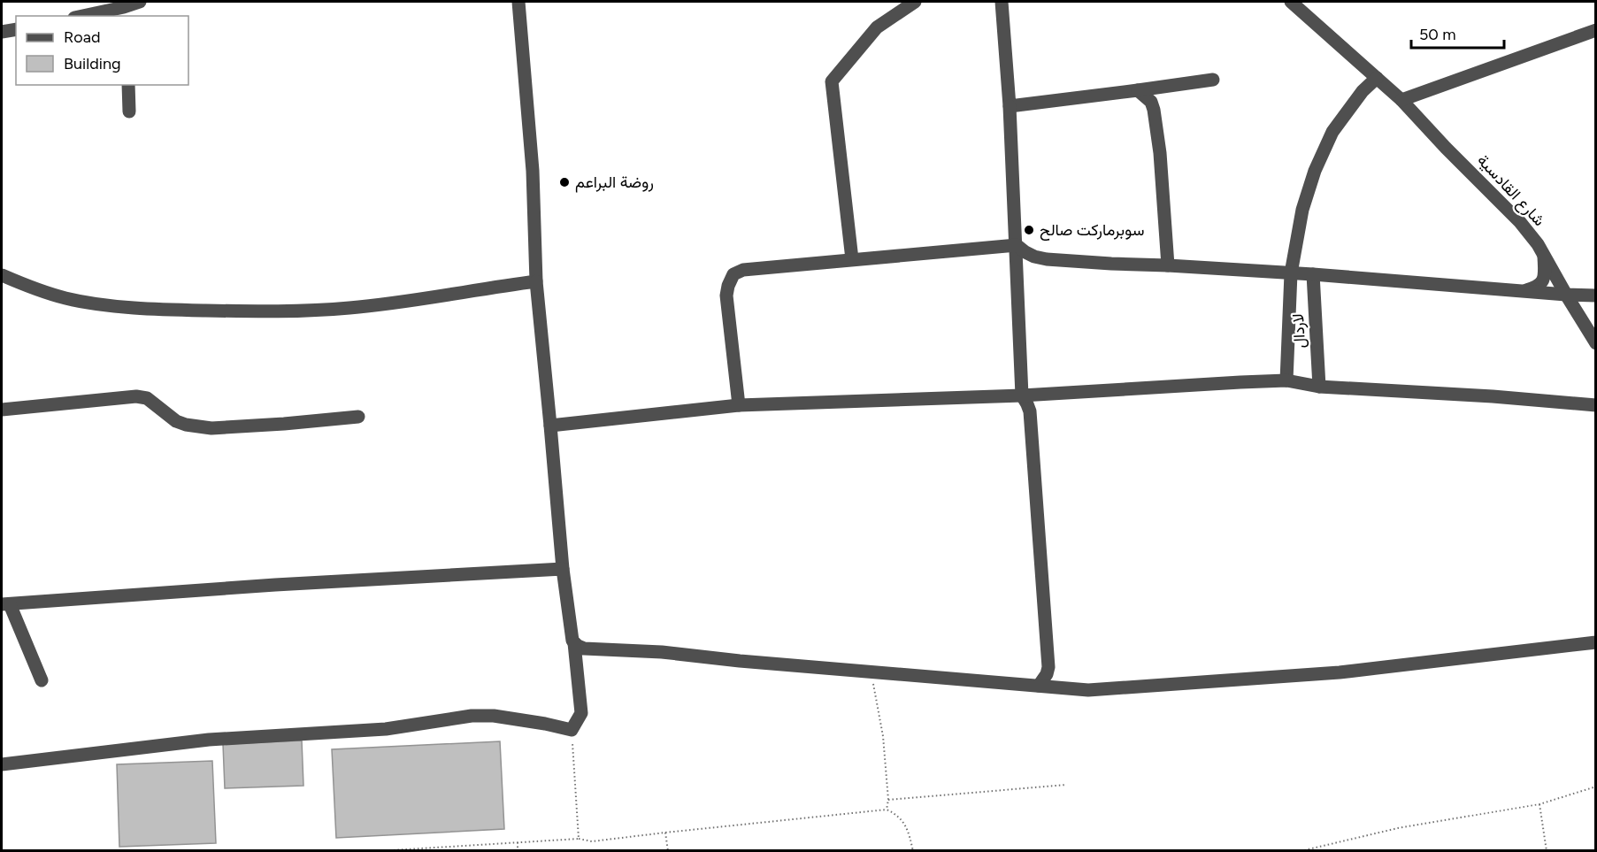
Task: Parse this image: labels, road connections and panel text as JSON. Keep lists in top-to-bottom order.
{
  "streets": {
    "street": ["شارع القادسية", "لاردال"]
  },
  "places": ["روضة البراعم", "سوبرماركت صالح"],
  "legend": ["Road", "Building"],
  "scale_bar": "50 m"
}
